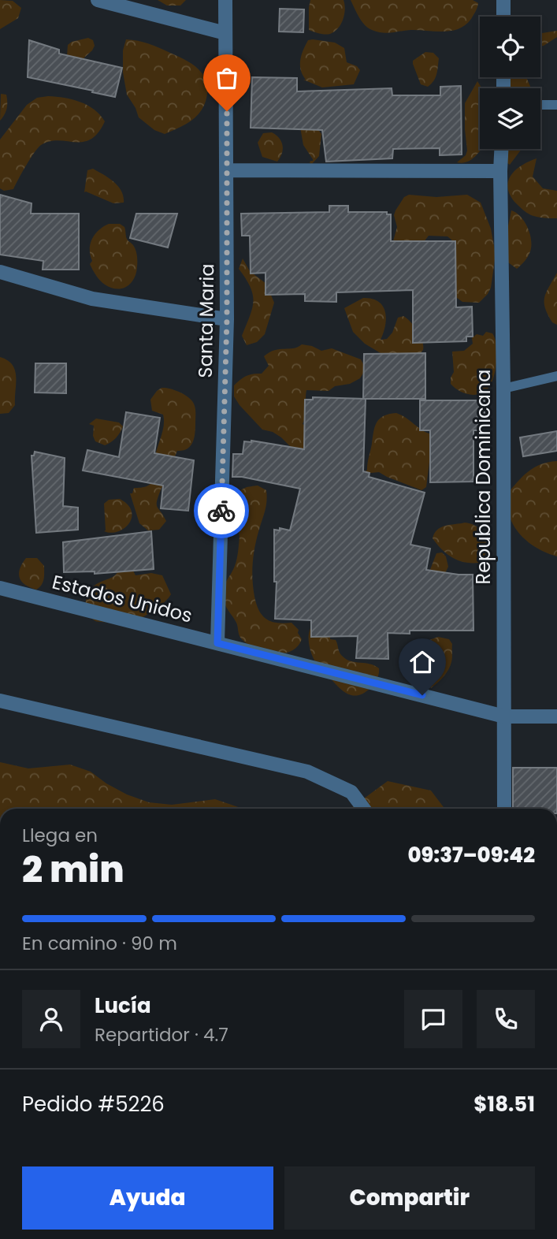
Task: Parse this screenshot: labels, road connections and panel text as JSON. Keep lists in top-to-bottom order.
{
  "streets": {
    "street": ["Santa Maria", "Republica Dominicana", "Estados Unidos"]
  },
  "crossings": [
    ["Santa Maria", "Estados Unidos"],
    ["Republica Dominicana", "Estados Unidos"]
  ],
  "page": {
    "heading": ["2 min", "Llega en", "09:37–09:42"],
    "panel": [
      "Lucía",
      "Repartidor · 4.7",
      "Pedido #5226",
      "$18.51"
    ],
    "bar": "En camino · 90 m",
    "buttons": ["Ayuda", "Compartir"]
  }
}
